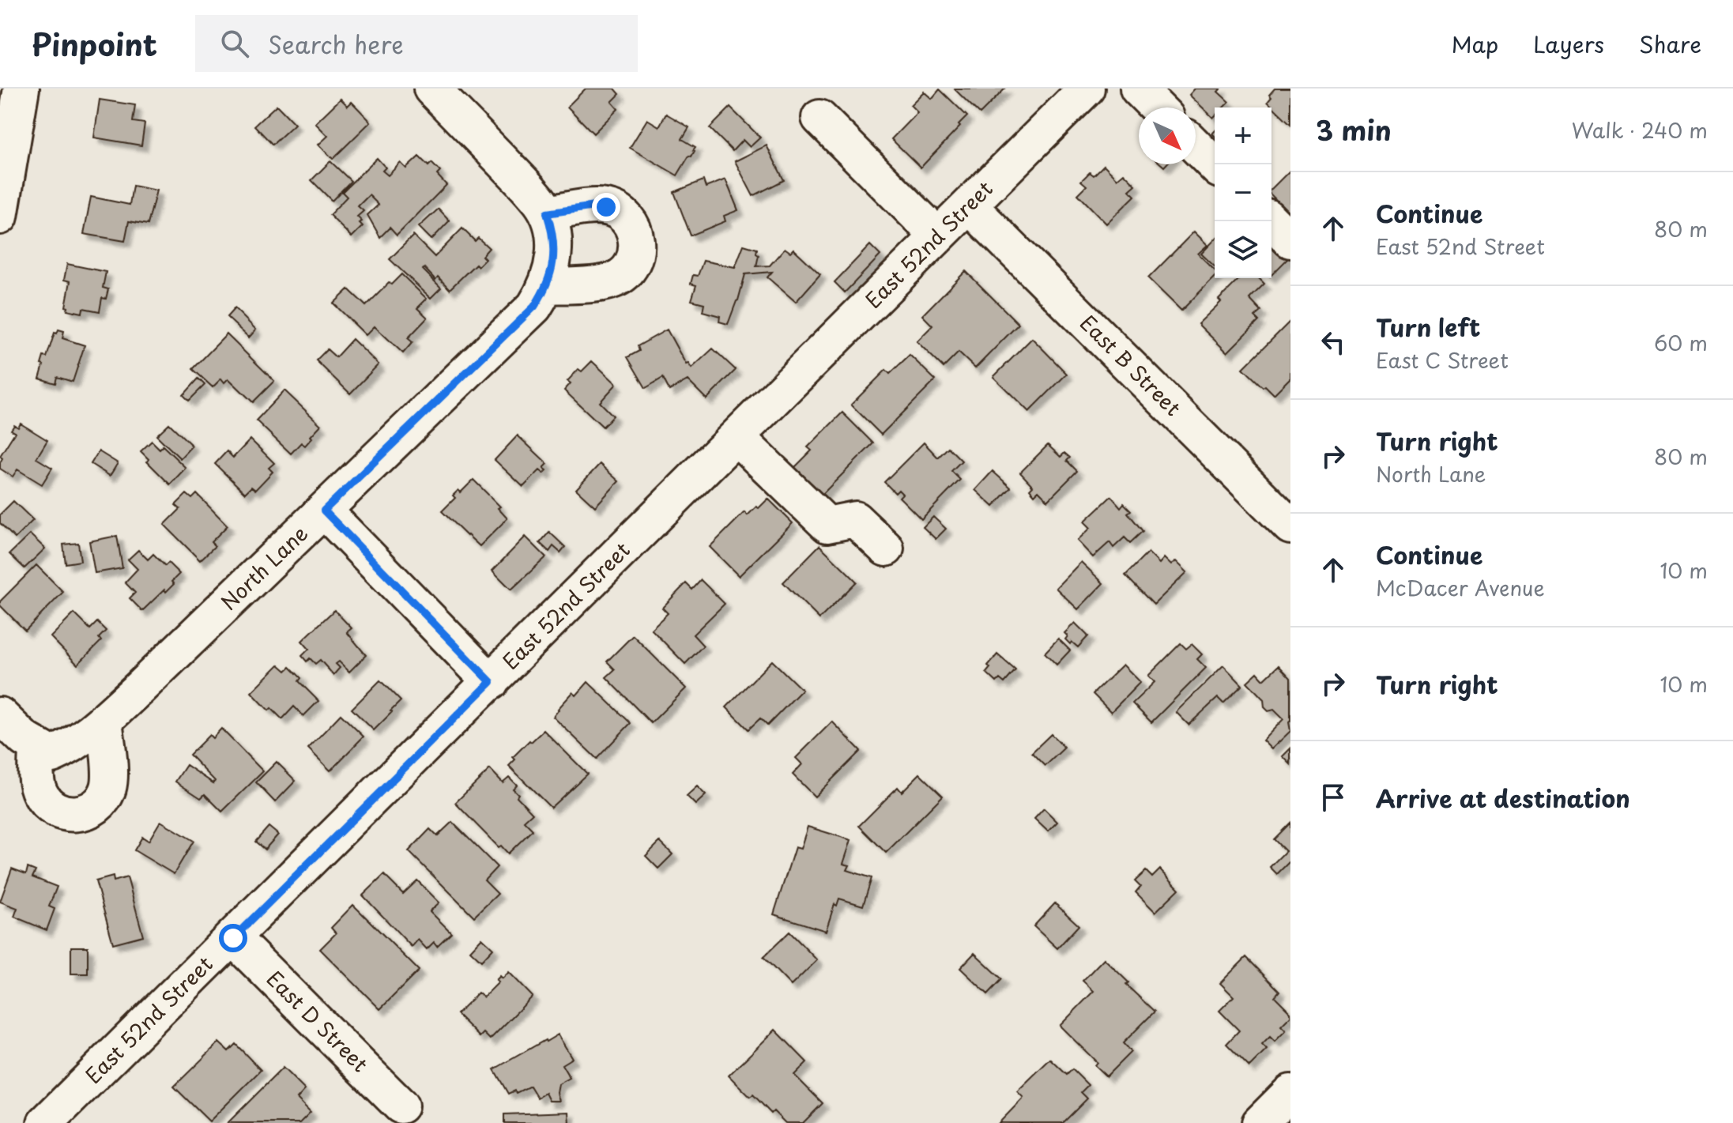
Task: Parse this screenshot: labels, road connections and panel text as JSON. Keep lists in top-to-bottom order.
{
  "streets": {
    "street": [
      "East 52nd Street",
      "East B Street",
      "North Lane",
      "East D Street"
    ]
  },
  "crossings": [
    ["East 52nd Street", "East B Street"],
    ["East 52nd Street", "East D Street"]
  ],
  "north": "bottom right",
  "page": {
    "header": "Pinpoint",
    "search": "Search here",
    "nav": ["Map", "Layers", "Share"],
    "heading": ["3 min", "Walk · 240 m"],
    "map_buttons": ["+", "−"],
    "list": [
      ["Continue", "East 52nd Street", "80 m"],
      ["Turn left", "East C Street", "60 m"],
      ["Turn right", "North Lane", "80 m"],
      ["Continue", "McDacer Avenue", "10 m"],
      ["Turn right", "10 m"],
      "Arrive at destination"
    ]
  }
}
